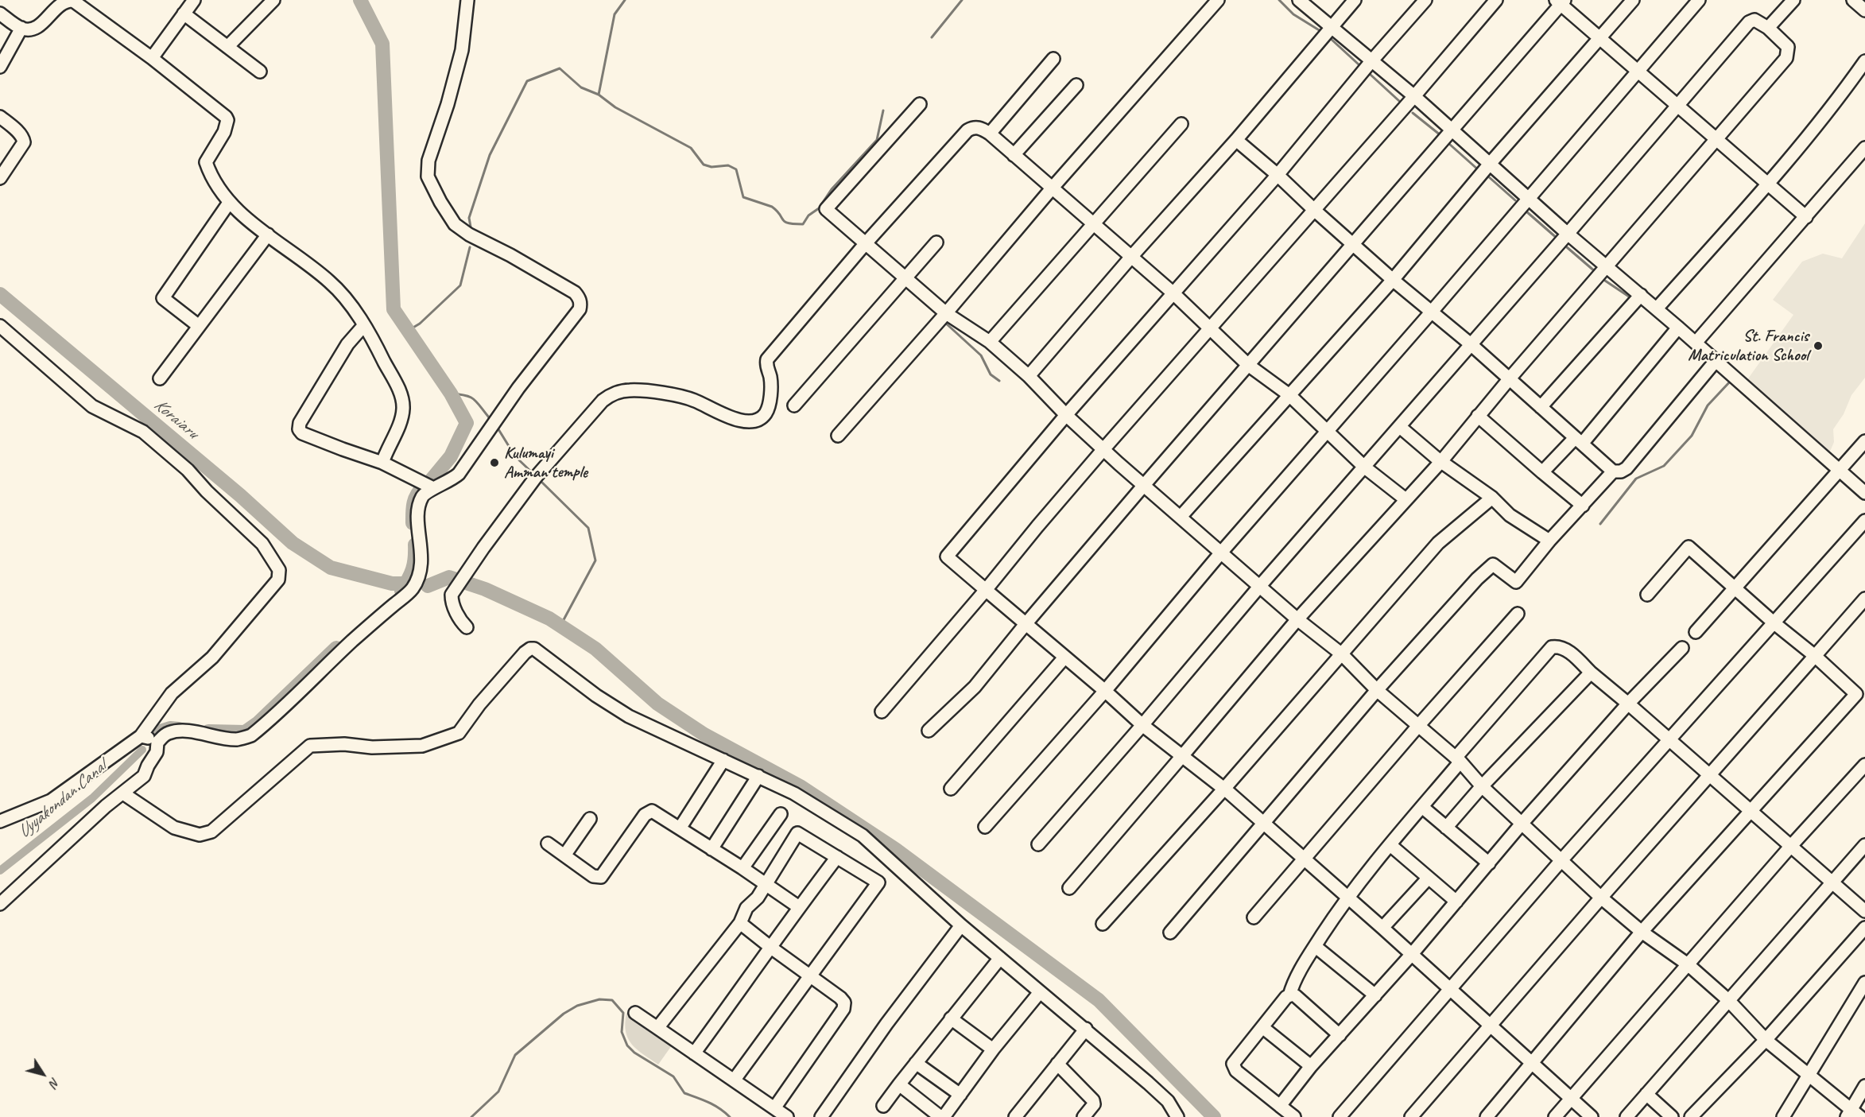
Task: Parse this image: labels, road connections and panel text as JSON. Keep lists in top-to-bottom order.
{
  "water": ["Koraiaru", "Uyyakondan Canal"],
  "places": ["St. Francis Matriculation School", "Kulumayi Amman temple"],
  "north": "bottom right"
}
